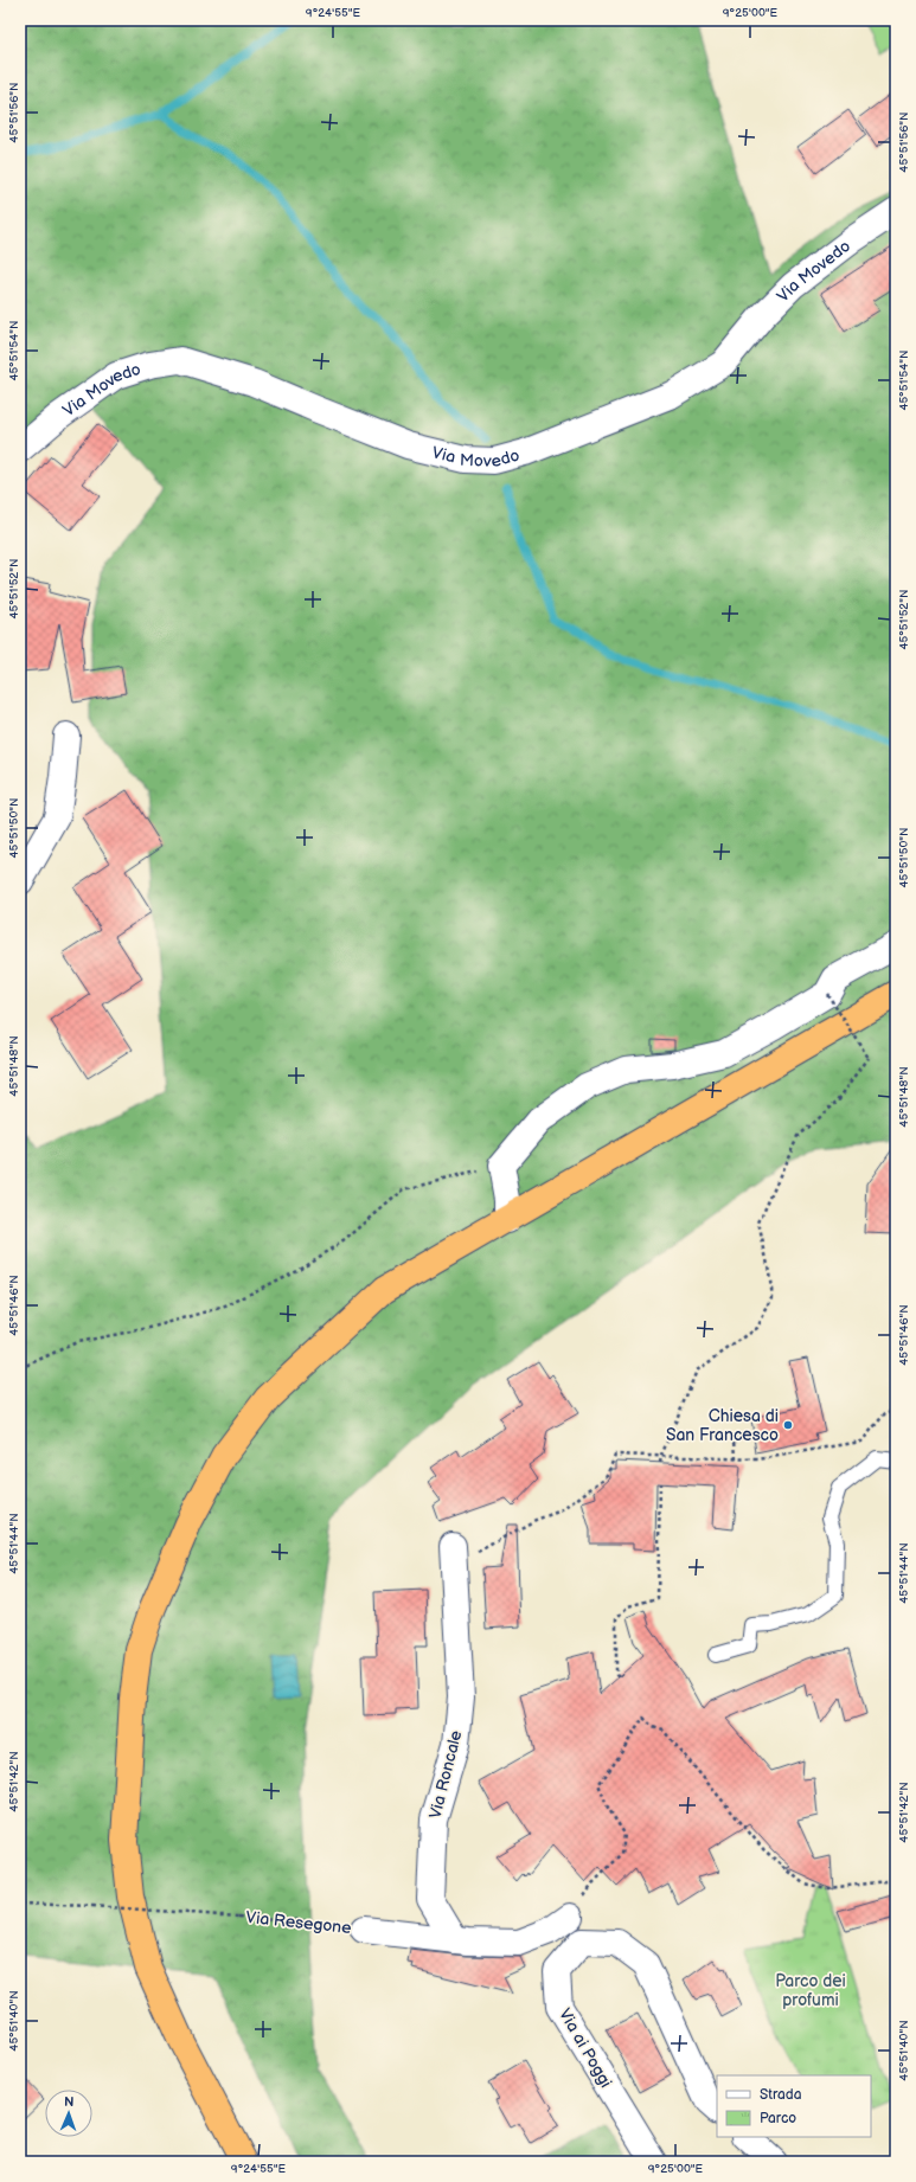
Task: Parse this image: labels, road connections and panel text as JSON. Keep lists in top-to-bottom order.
{
  "streets": {
    "street": [
      "Via Movedo",
      "Via Roncale",
      "Via Resegone",
      "Via ai Poggi"
    ]
  },
  "crossings": [
    ["Via Roncale", "Via Resegone"]
  ],
  "parks": ["Parco dei profumi"],
  "places": ["Chiesa di San Francesco"],
  "legend": ["Strada", "Parco"],
  "north": "top",
  "coordinates": [
    "9°24'55\"E",
    "9°25'00\"E",
    "45°51'56\"N",
    "45°51'54\"N",
    "45°51'52\"N",
    "45°51'50\"N",
    "45°51'48\"N",
    "45°51'46\"N",
    "45°51'44\"N",
    "45°51'42\"N",
    "45°51'40\"N"
  ]
}
